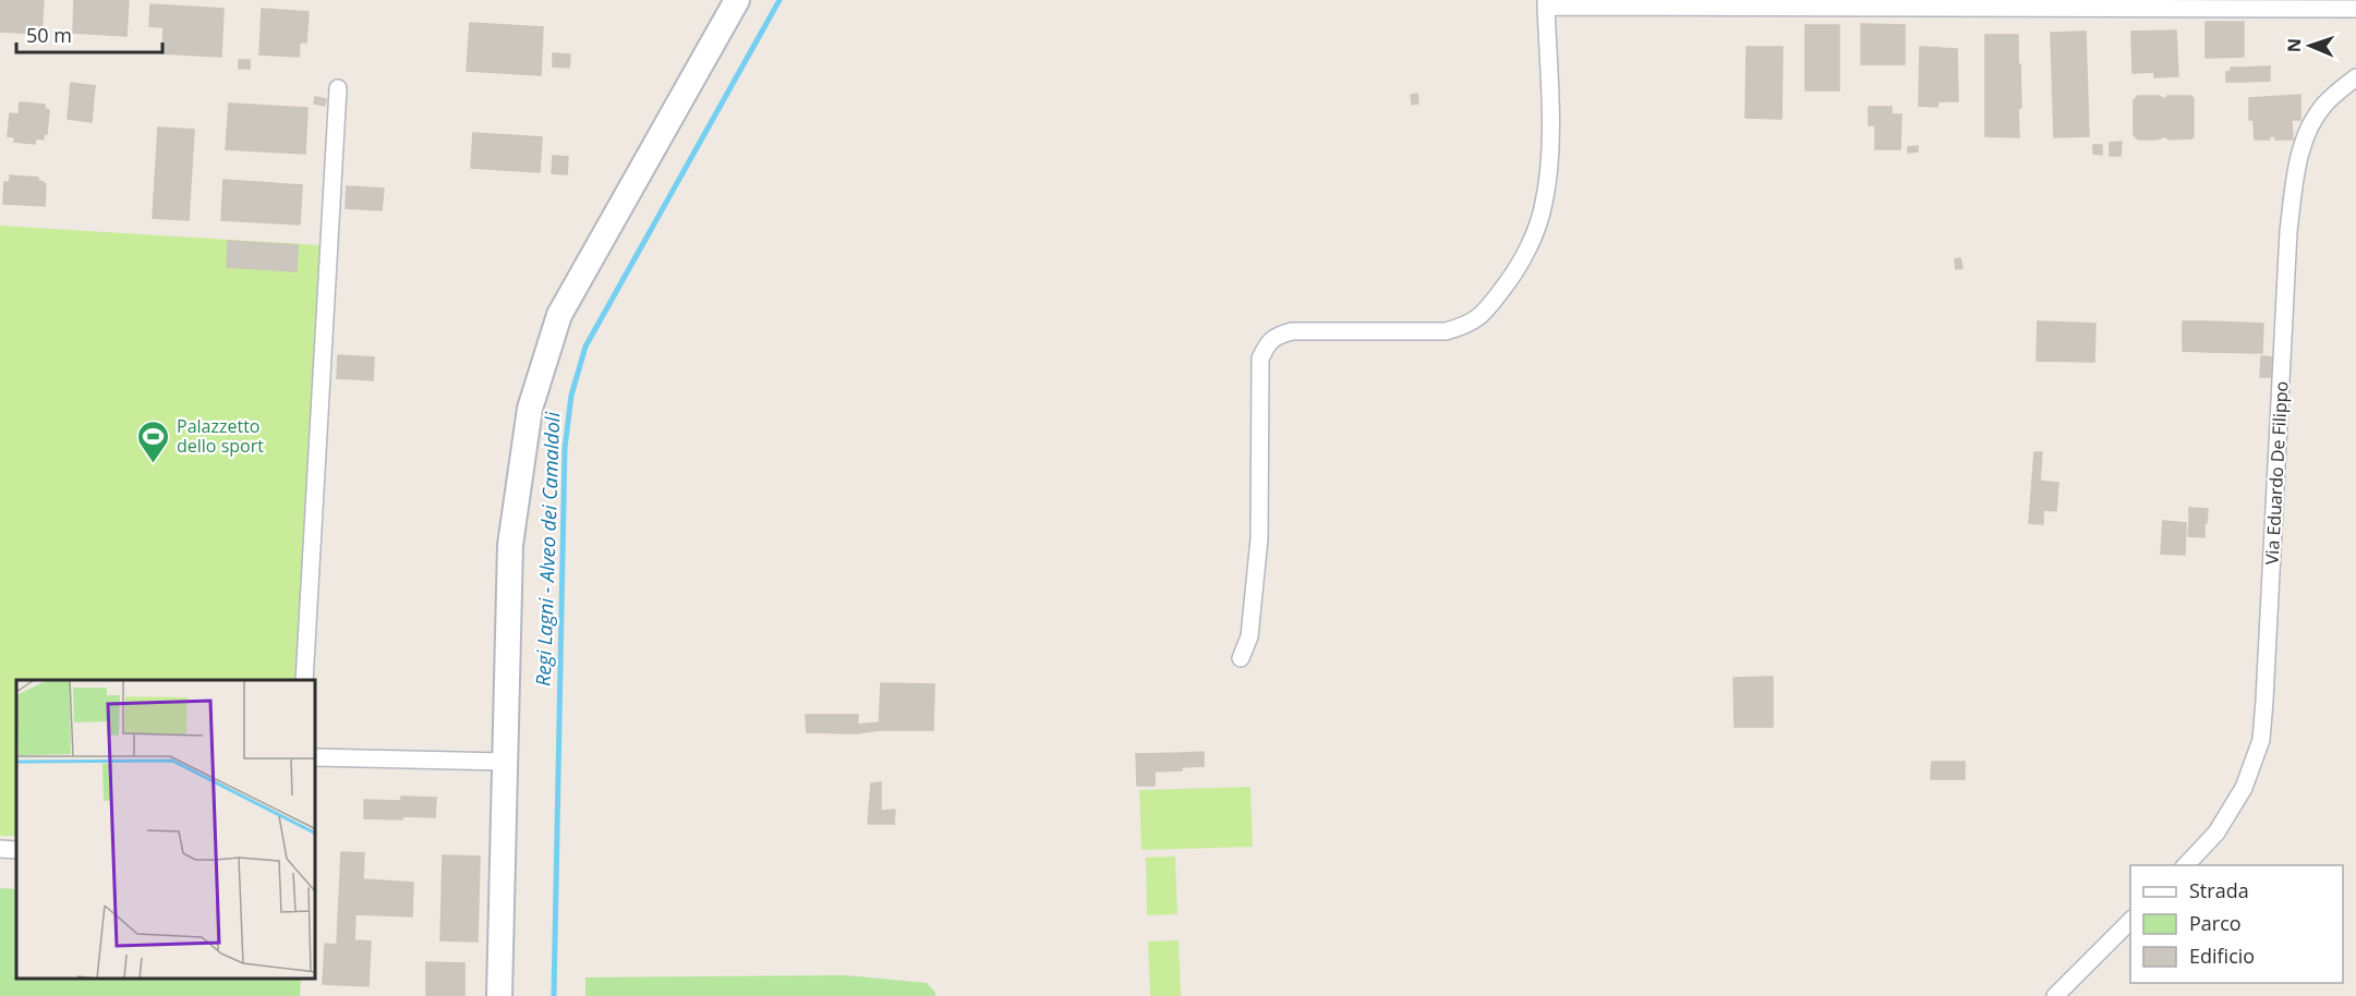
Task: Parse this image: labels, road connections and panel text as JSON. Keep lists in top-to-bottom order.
{
  "streets": {
    "street": ["Via Eduardo De Filippo"]
  },
  "water": ["Regi Lagni - Alveo dei Camaldoli"],
  "places": {
    "sports": ["Palazzetto dello sport"]
  },
  "legend": ["Strada", "Parco", "Edificio"],
  "scale_bar": "50 m",
  "north": "left"
}
